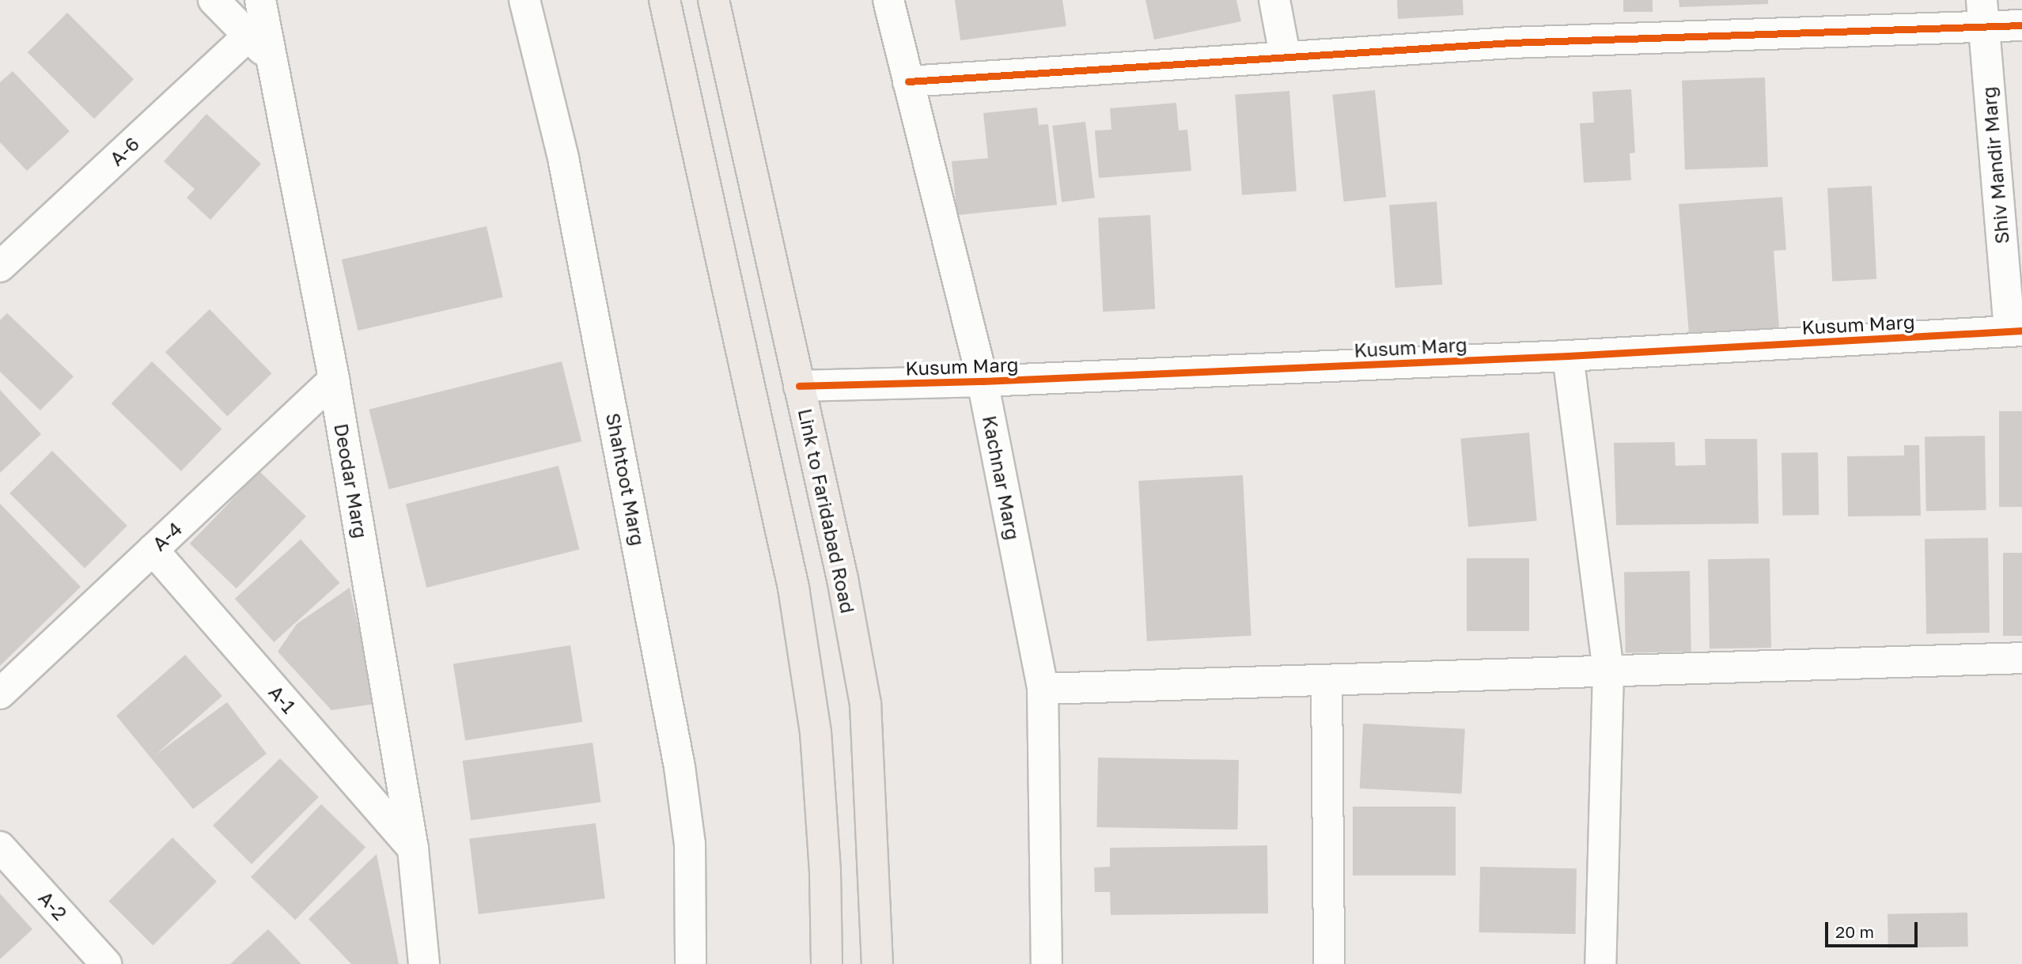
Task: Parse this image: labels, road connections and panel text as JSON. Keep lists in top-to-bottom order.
{
  "streets": {
    "main road": ["Link to Faridabad Road"],
    "street": [
      "A-6",
      "Shiv Mandir Marg",
      "Kusum Marg",
      "Kachnar Marg",
      "Shahtoot Marg",
      "Deodar Marg",
      "A-4",
      "A-1",
      "A-2"
    ]
  },
  "crossings": [
    ["Shiv Mandir Marg", "Kusum Marg"],
    ["Kusum Marg", "Kachnar Marg"],
    ["Kusum Marg", "Link to Faridabad Road"],
    ["Deodar Marg", "A-4"],
    ["Deodar Marg", "A-1"],
    ["A-4", "A-1"]
  ],
  "scale_bar": "20 m"
}
